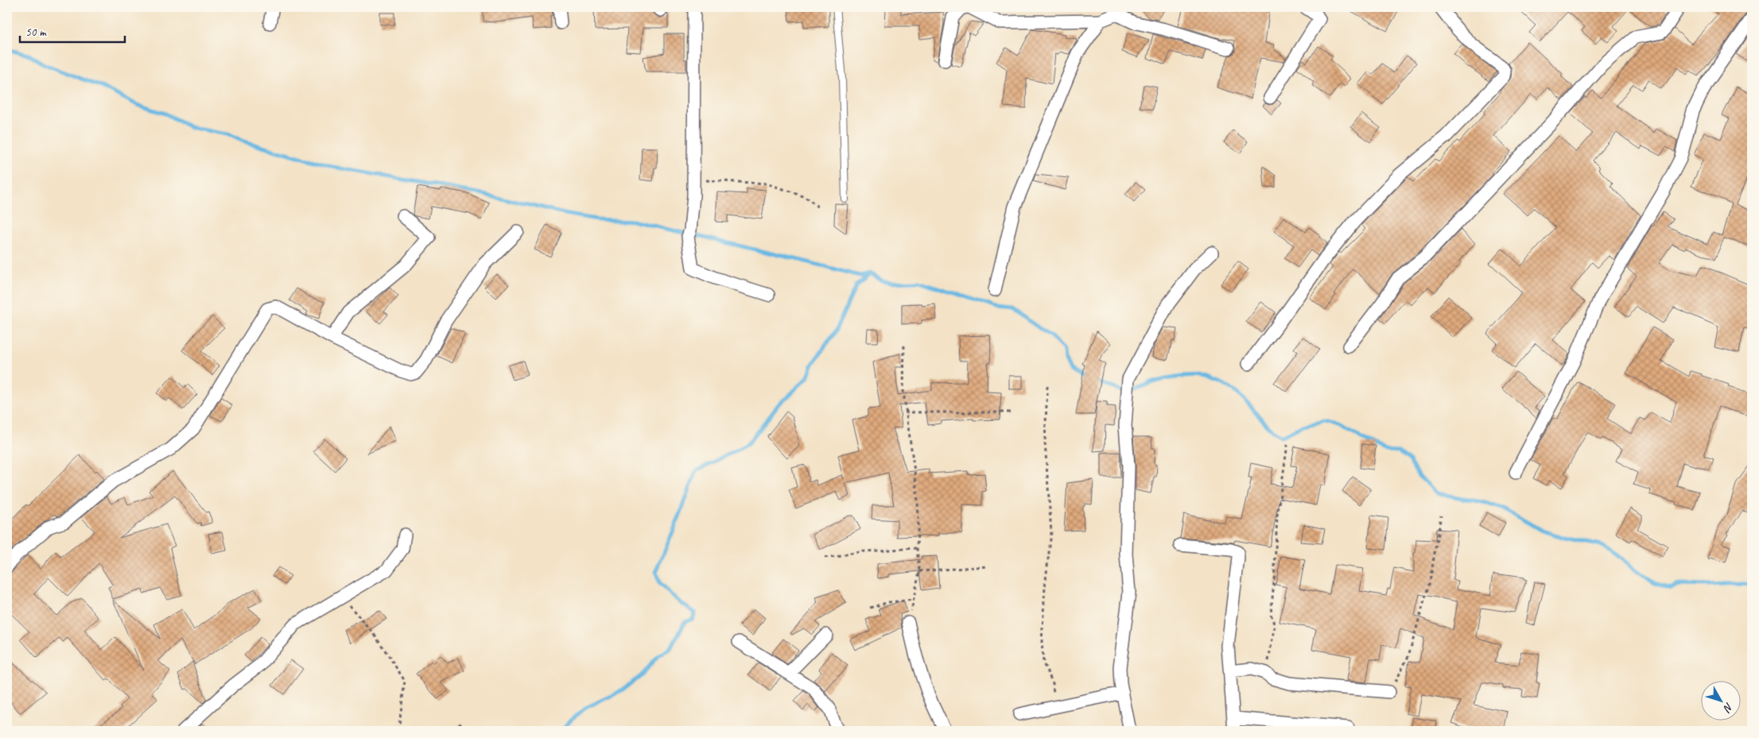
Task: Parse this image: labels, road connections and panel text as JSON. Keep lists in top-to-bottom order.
{
  "scale_bar": "50 m",
  "north": "bottom right"
}
